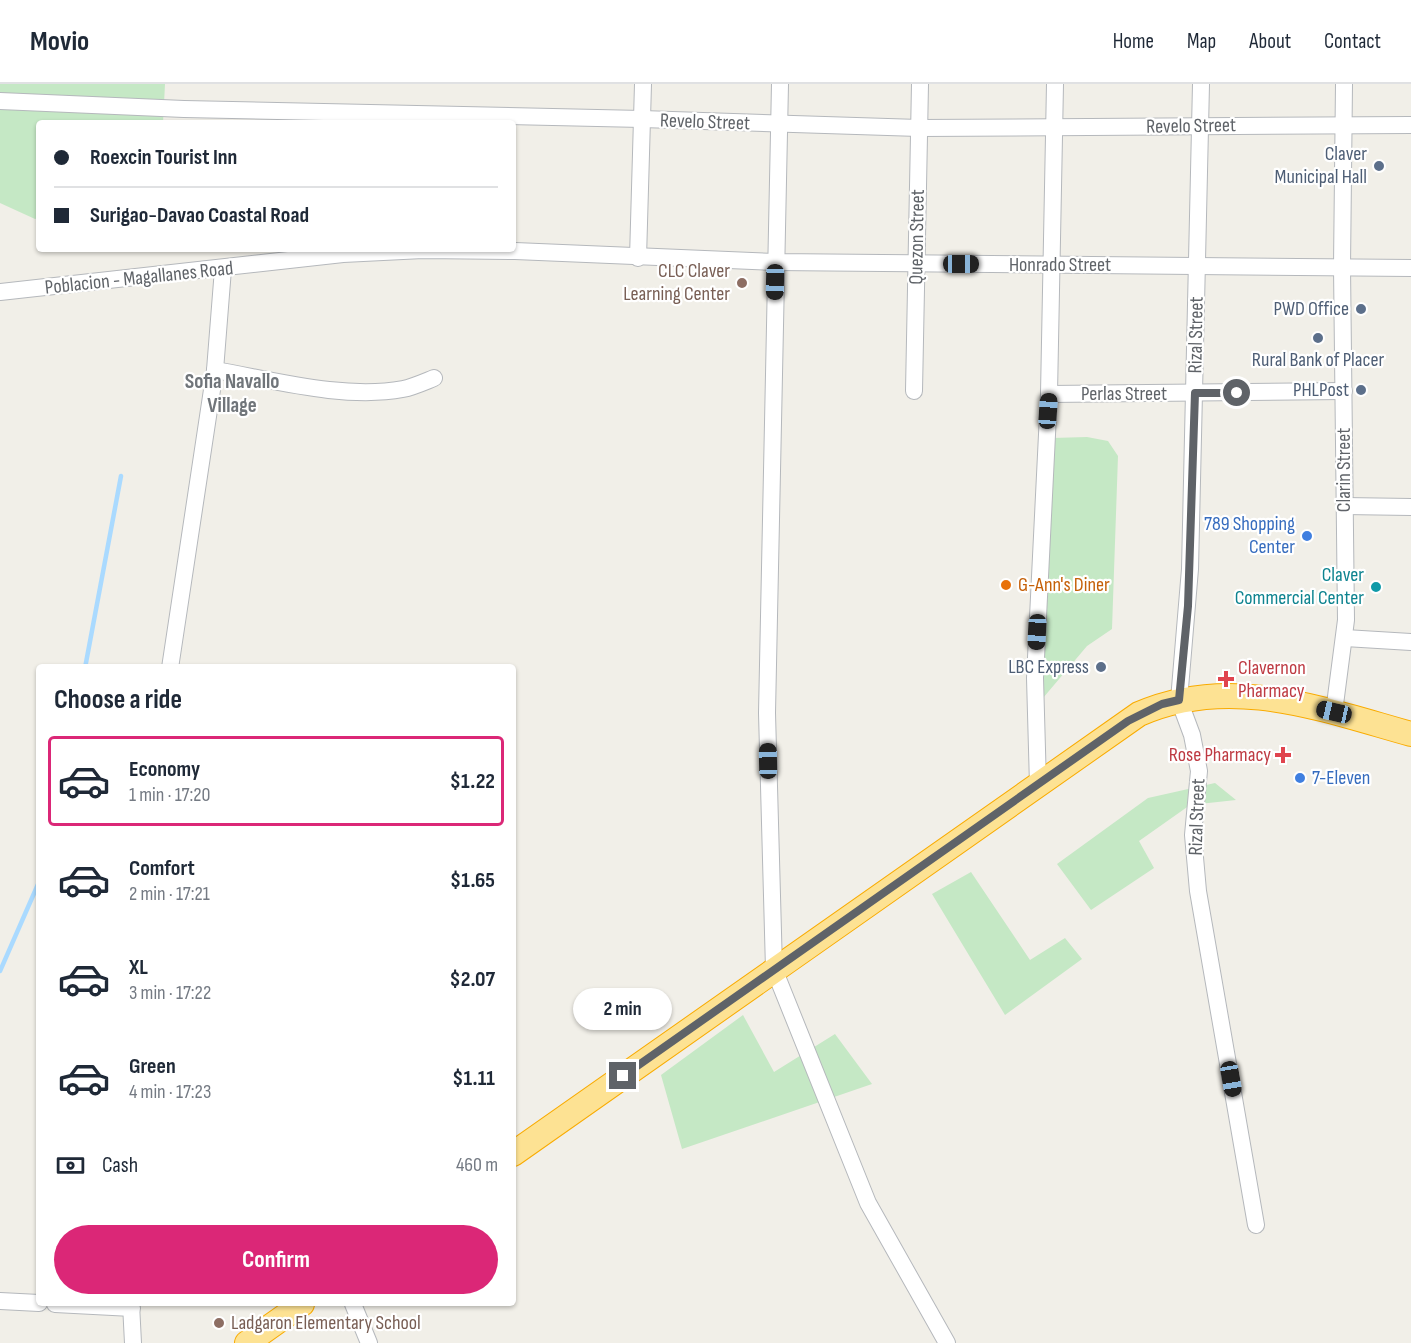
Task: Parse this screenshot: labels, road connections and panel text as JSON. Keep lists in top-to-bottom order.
{
  "streets": {
    "street": [
      "Revelo Street",
      "Quezon Street",
      "Honrado Street",
      "Poblacion - Magallanes Road",
      "Rizal Street",
      "Perlas Street",
      "Clarin Street"
    ]
  },
  "crossings": [
    ["Revelo Street", "Quezon Street"],
    ["Revelo Street", "Rizal Street"],
    ["Revelo Street", "Clarin Street"],
    ["Quezon Street", "Honrado Street"],
    ["Honrado Street", "Poblacion - Magallanes Road"],
    ["Honrado Street", "Rizal Street"],
    ["Honrado Street", "Clarin Street"],
    ["Rizal Street", "Perlas Street"],
    ["Perlas Street", "Clarin Street"]
  ],
  "districts": ["Sofia Navallo Village"],
  "places": {
    "other": [
      "Claver Municipal Hall",
      "CLC Claver Learning Center",
      "PWD Office",
      "Rural Bank of Placer",
      "PHLPost",
      "789 Shopping Center",
      "G-Ann's Diner",
      "Claver Commercial Center",
      "LBC Express",
      "7-Eleven",
      "Ladgaron Elementary School"
    ],
    "health": ["Clavernon Pharmacy", "Rose Pharmacy"]
  },
  "page": {
    "header": "Movio",
    "nav": [
      "Home",
      "Map",
      "About",
      "Contact"
    ],
    "banner": ["Roexcin Tourist Inn", "Surigao-Davao Coastal Road"],
    "heading": "Choose a ride",
    "list": [
      {
        "name": "Economy",
        "note": "1 min · 17:20",
        "value": "$1.22"
      },
      {
        "name": "Comfort",
        "note": "2 min · 17:21",
        "value": "$1.65"
      },
      {
        "name": "XL",
        "note": "3 min · 17:22",
        "value": "$2.07"
      },
      {
        "name": "Green",
        "note": "4 min · 17:23",
        "value": "$1.11"
      }
    ],
    "bubble": "2 min",
    "pay": ["Cash", "460 m"],
    "buttons": "Confirm"
  }
}
